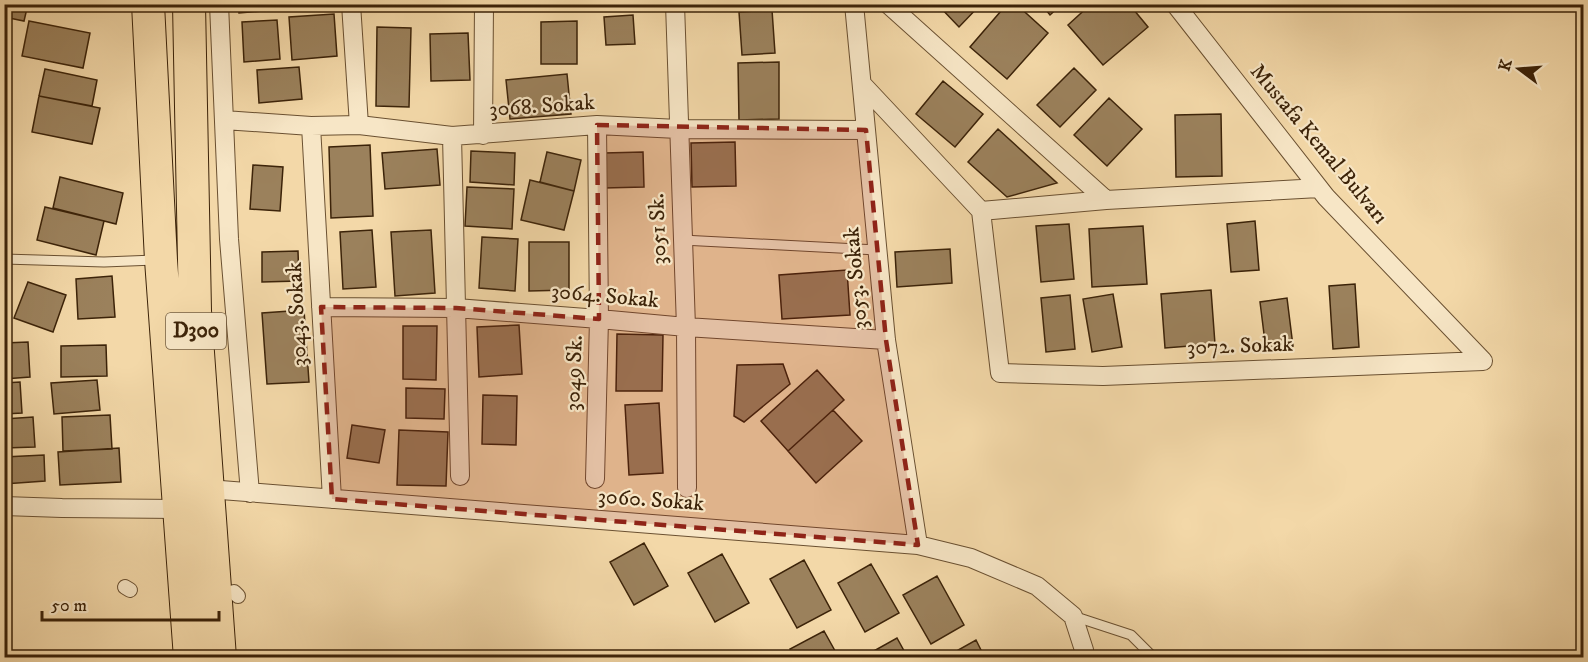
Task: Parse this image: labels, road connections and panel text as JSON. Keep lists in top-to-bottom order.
{
  "streets": {
    "highway": ["D300"],
    "street": [
      "3068. Sokak",
      "Mustafa Kemal Bulvarı",
      "3051 Sk.",
      "3053. Sokak",
      "3064. Sokak",
      "3043. Sokak",
      "3072. Sokak",
      "3049 Sk.",
      "3060. Sokak"
    ]
  },
  "crossings": [
    ["3068. Sokak", "3051 Sk."],
    ["3068. Sokak", "3053. Sokak"],
    ["3068. Sokak", "3043. Sokak"],
    ["3068. Sokak", "3049 Sk."],
    ["Mustafa Kemal Bulvarı", "3072. Sokak"],
    ["3051 Sk.", "3064. Sokak"],
    ["3053. Sokak", "3064. Sokak"],
    ["3053. Sokak", "3060. Sokak"],
    ["3064. Sokak", "3043. Sokak"],
    ["3064. Sokak", "3049 Sk."],
    ["3043. Sokak", "3060. Sokak"],
    ["D300", "3060. Sokak"]
  ],
  "scale_bar": "50 m",
  "north": "left"
}
